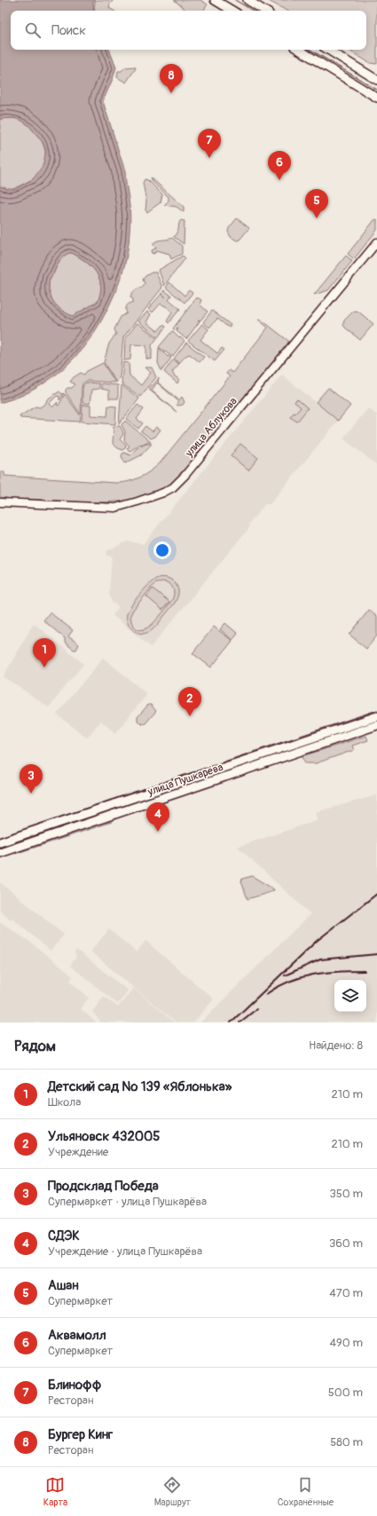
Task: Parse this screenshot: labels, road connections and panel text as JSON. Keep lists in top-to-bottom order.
{
  "streets": {
    "main road": ["улица Пушкарёва"],
    "street": ["улица Аблукова"]
  },
  "page": {
    "search": "Поиск",
    "pins": [
      "8",
      "7",
      "6",
      "5",
      "1",
      "2",
      "3",
      "4"
    ],
    "heading": ["Рядом", "Найдено: 8"],
    "list": [
      {
        "mark": "1",
        "name": "Детский сад № 139 «Яблонька»",
        "note": "Школа",
        "value": "210 m"
      },
      {
        "mark": "2",
        "name": "Ульяновск 432005",
        "note": "Учреждение",
        "value": "210 m"
      },
      {
        "mark": "3",
        "name": "Продсклад Победа",
        "note": "Супермаркет · улица Пушкарёва",
        "value": "350 m"
      },
      {
        "mark": "4",
        "name": "СДЭК",
        "note": "Учреждение · улица Пушкарёва",
        "value": "360 m"
      },
      {
        "mark": "5",
        "name": "Ашан",
        "note": "Супермаркет",
        "value": "470 m"
      },
      {
        "mark": "6",
        "name": "Аквамолл",
        "note": "Супермаркет",
        "value": "490 m"
      },
      {
        "mark": "7",
        "name": "Блинофф",
        "note": "Ресторан",
        "value": "500 m"
      },
      {
        "mark": "8",
        "name": "Бургер Кинг",
        "note": "Ресторан",
        "value": "580 m"
      }
    ],
    "nav": ["Карта", "Маршрут", "Сохранённые"]
  }
}
